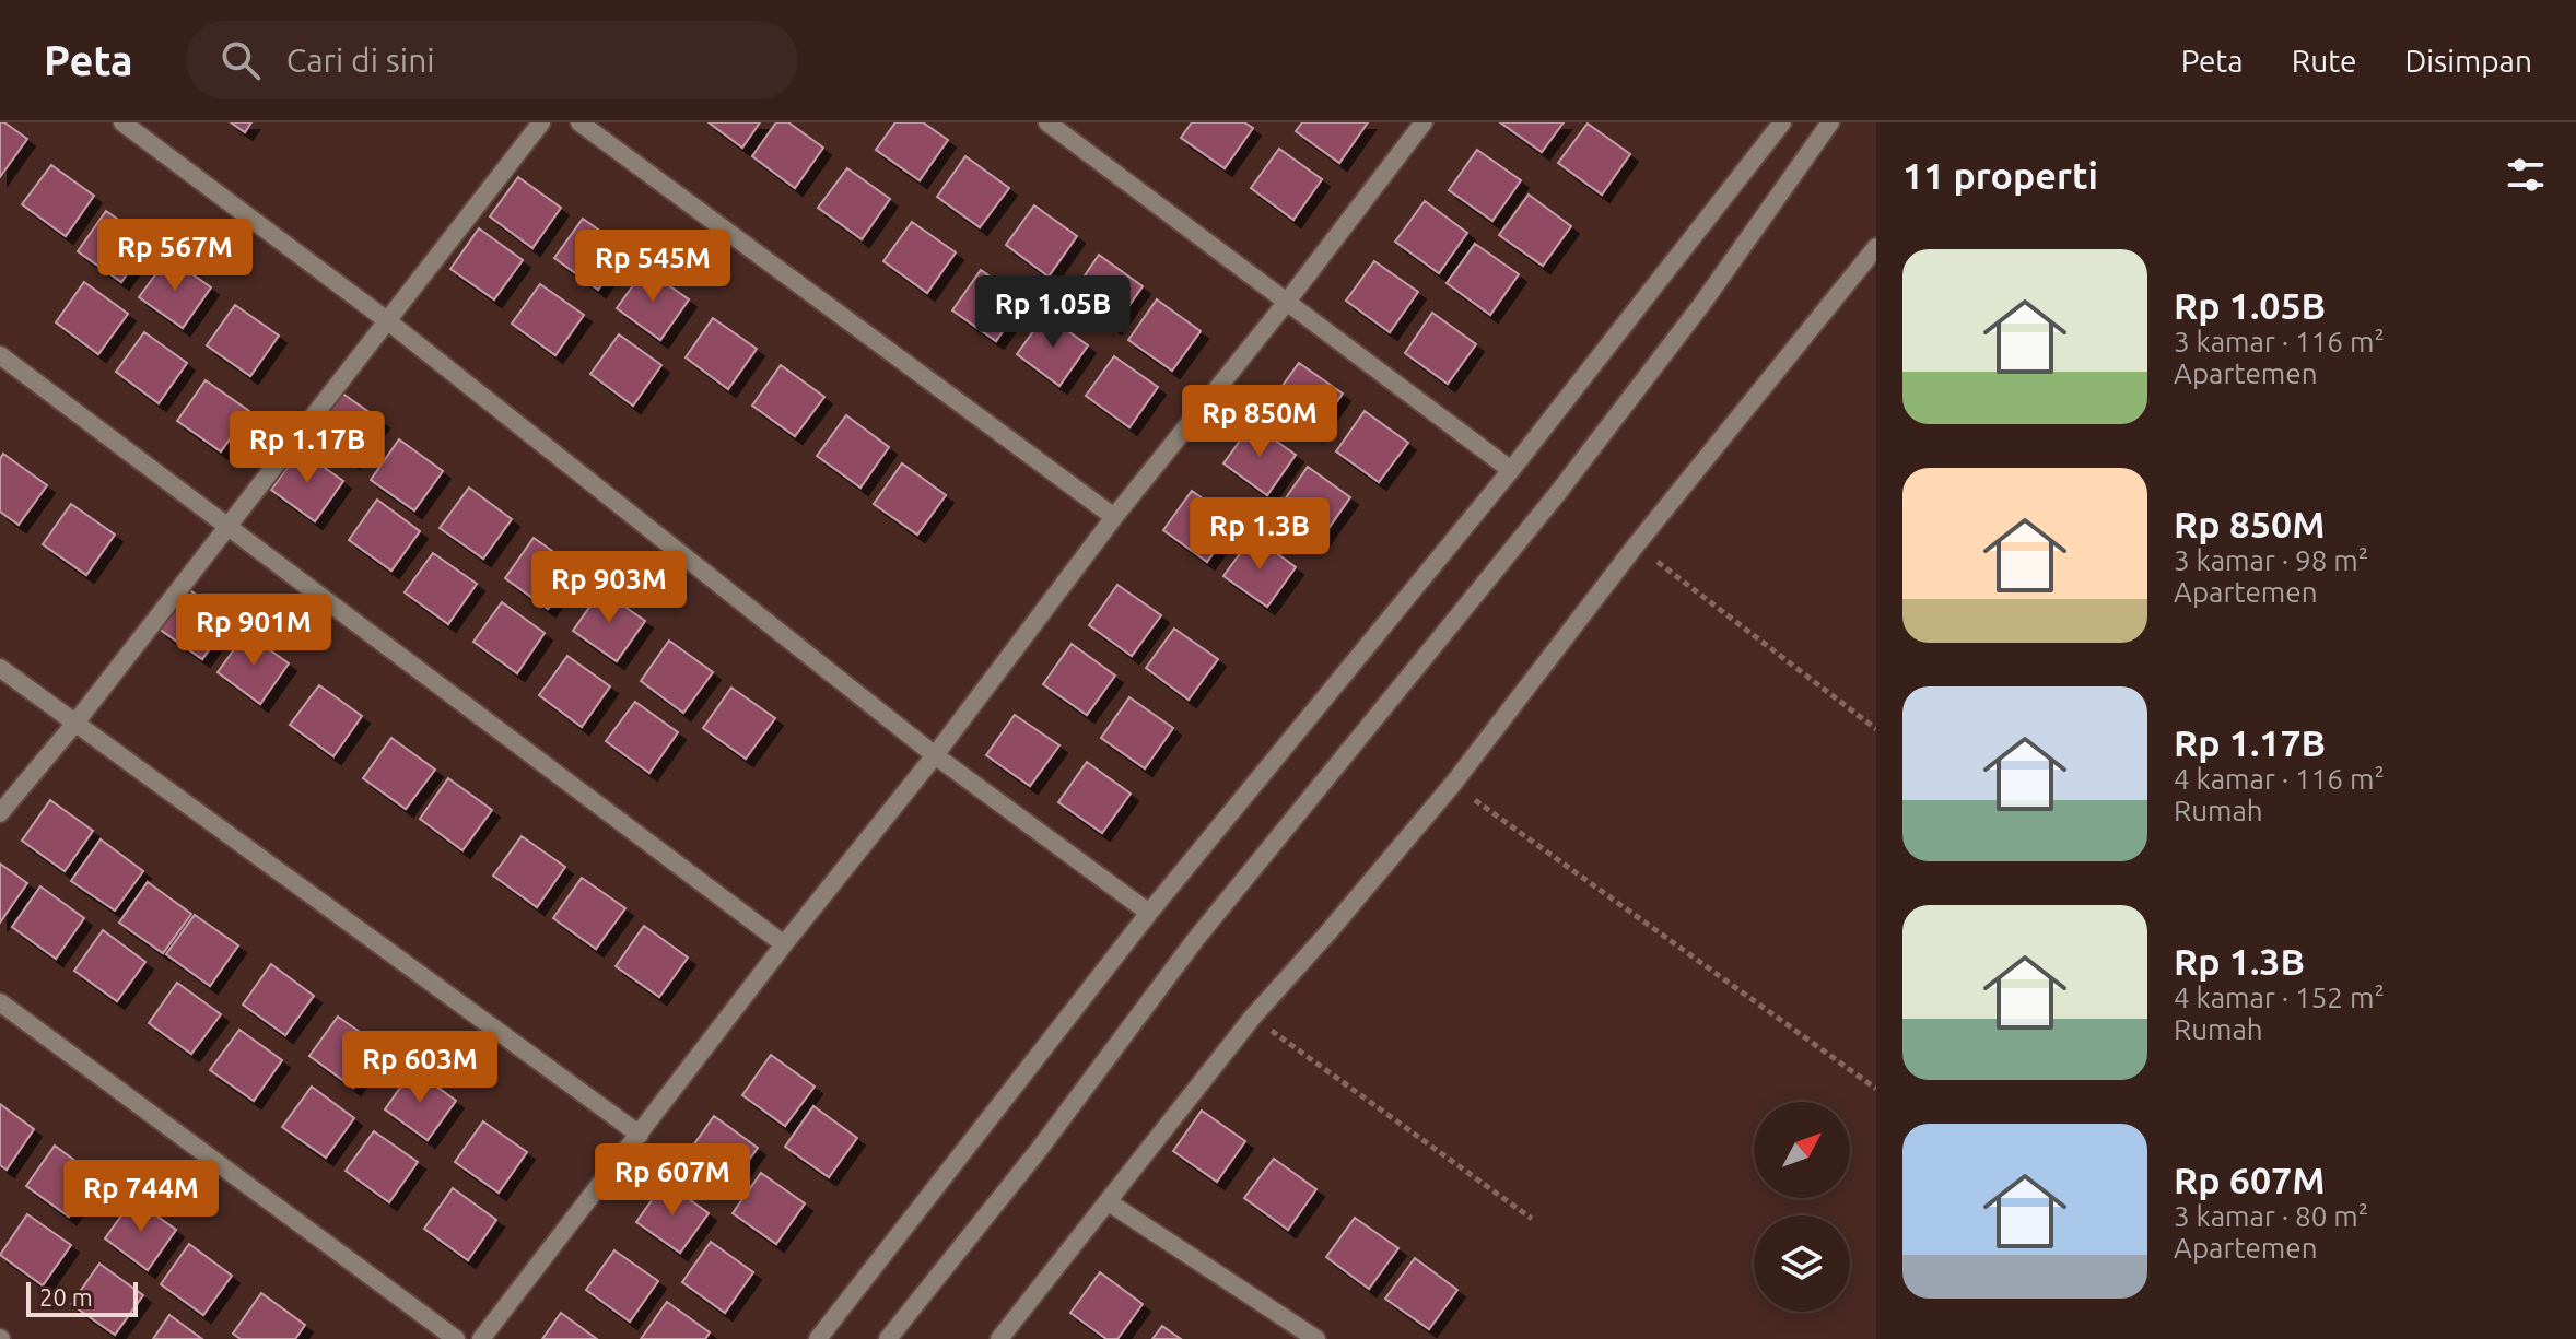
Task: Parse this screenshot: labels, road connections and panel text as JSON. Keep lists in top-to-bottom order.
{
  "scale_bar": "20 m",
  "north": "top right",
  "page": {
    "header": "Peta",
    "search": "Cari di sini",
    "nav": ["Peta", "Rute", "Disimpan"],
    "heading": "11 properti",
    "price": [
      "Rp 567M",
      "Rp 545M",
      "Rp 1.05B",
      "Rp 850M",
      "Rp 1.17B",
      "Rp 1.3B",
      "Rp 903M",
      "Rp 901M",
      "Rp 603M",
      "Rp 607M",
      "Rp 744M"
    ],
    "list": [
      {
        "name": "Rp 1.05B",
        "note": "3 kamar · 116 m² · Apartemen"
      },
      {
        "name": "Rp 850M",
        "note": "3 kamar · 98 m² · Apartemen"
      },
      {
        "name": "Rp 1.17B",
        "note": "4 kamar · 116 m² · Rumah"
      },
      {
        "name": "Rp 1.3B",
        "note": "4 kamar · 152 m² · Rumah"
      },
      {
        "name": "Rp 607M",
        "note": "3 kamar · 80 m² · Apartemen"
      }
    ],
    "scale": "20 m"
  }
}
